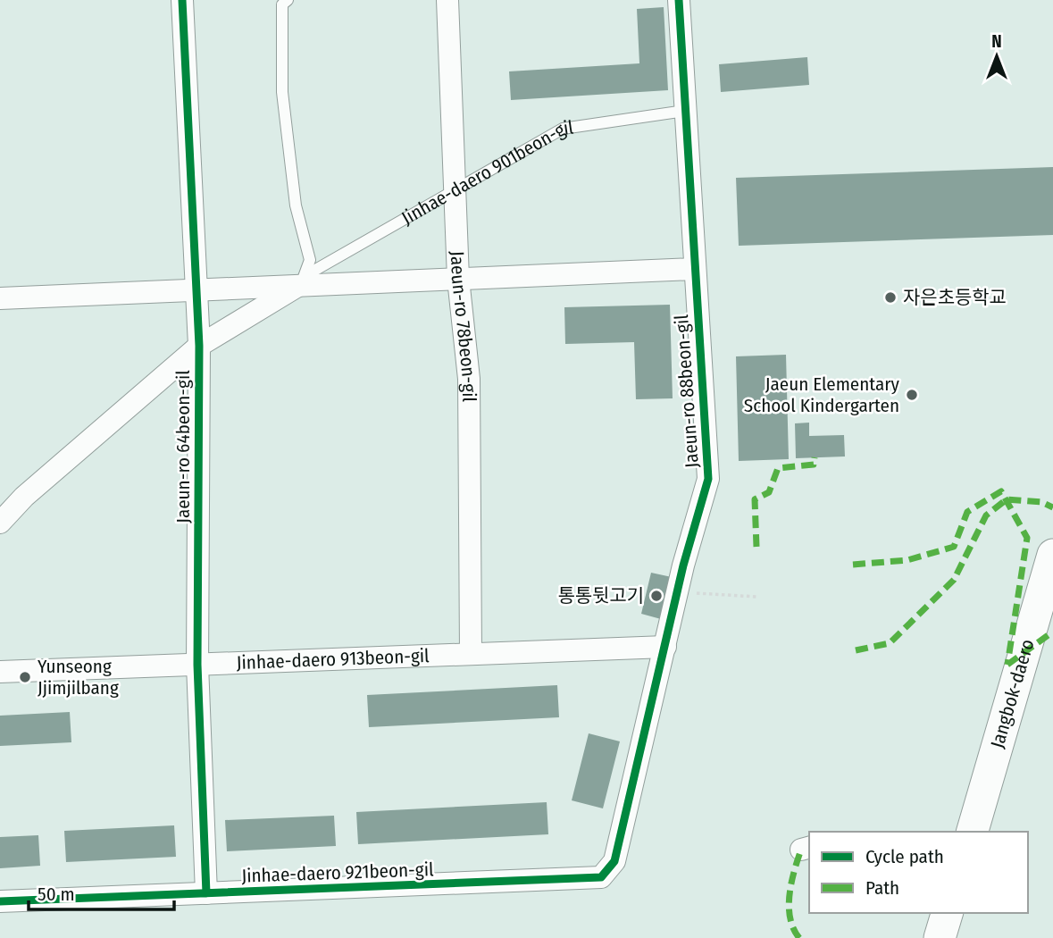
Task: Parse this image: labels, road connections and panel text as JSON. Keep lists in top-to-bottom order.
{
  "streets": {
    "street": [
      "Jinhae-daero 901beon-gil",
      "Jaeun-ro 78beon-gil",
      "Jaeun-ro 88beon-gil",
      "Jaeun-ro 64beon-gil",
      "Jinhae-daero 913beon-gil",
      "Jangbok-daero",
      "Jinhae-daero 921beon-gil"
    ]
  },
  "crossings": [
    ["Jinhae-daero 901beon-gil", "Jaeun-ro 78beon-gil"],
    ["Jinhae-daero 901beon-gil", "Jaeun-ro 88beon-gil"],
    ["Jinhae-daero 901beon-gil", "Jaeun-ro 64beon-gil"],
    ["Jaeun-ro 78beon-gil", "Jinhae-daero 913beon-gil"],
    ["Jaeun-ro 88beon-gil", "Jinhae-daero 913beon-gil"],
    ["Jaeun-ro 88beon-gil", "Jinhae-daero 921beon-gil"],
    ["Jaeun-ro 64beon-gil", "Jinhae-daero 913beon-gil"],
    ["Jaeun-ro 64beon-gil", "Jinhae-daero 921beon-gil"]
  ],
  "places": [
    "자은초등학교",
    "Jaeun Elementary School Kindergarten",
    "통통뒷고기",
    "Yunseong Jjimjilbang"
  ],
  "legend": ["Cycle path", "Path"],
  "scale_bar": "50 m",
  "north": "top"
}
